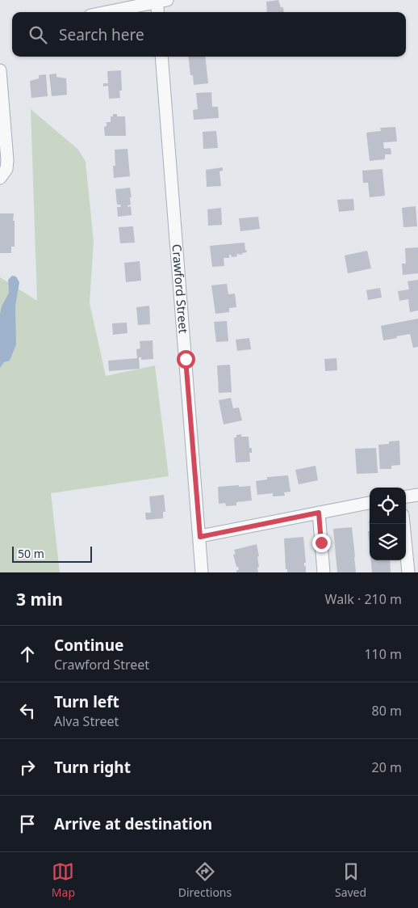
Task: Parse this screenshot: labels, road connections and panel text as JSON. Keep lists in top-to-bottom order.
{
  "streets": {
    "street": ["Crawford Street"]
  },
  "scale_bar": "50 m",
  "page": {
    "search": "Search here",
    "scale": "50 m",
    "heading": ["3 min", "Walk · 210 m"],
    "list": [
      ["Continue", "Crawford Street", "110 m"],
      ["Turn left", "Alva Street", "80 m"],
      ["Turn right", "20 m"],
      "Arrive at destination"
    ],
    "nav": ["Map", "Directions", "Saved"]
  }
}
